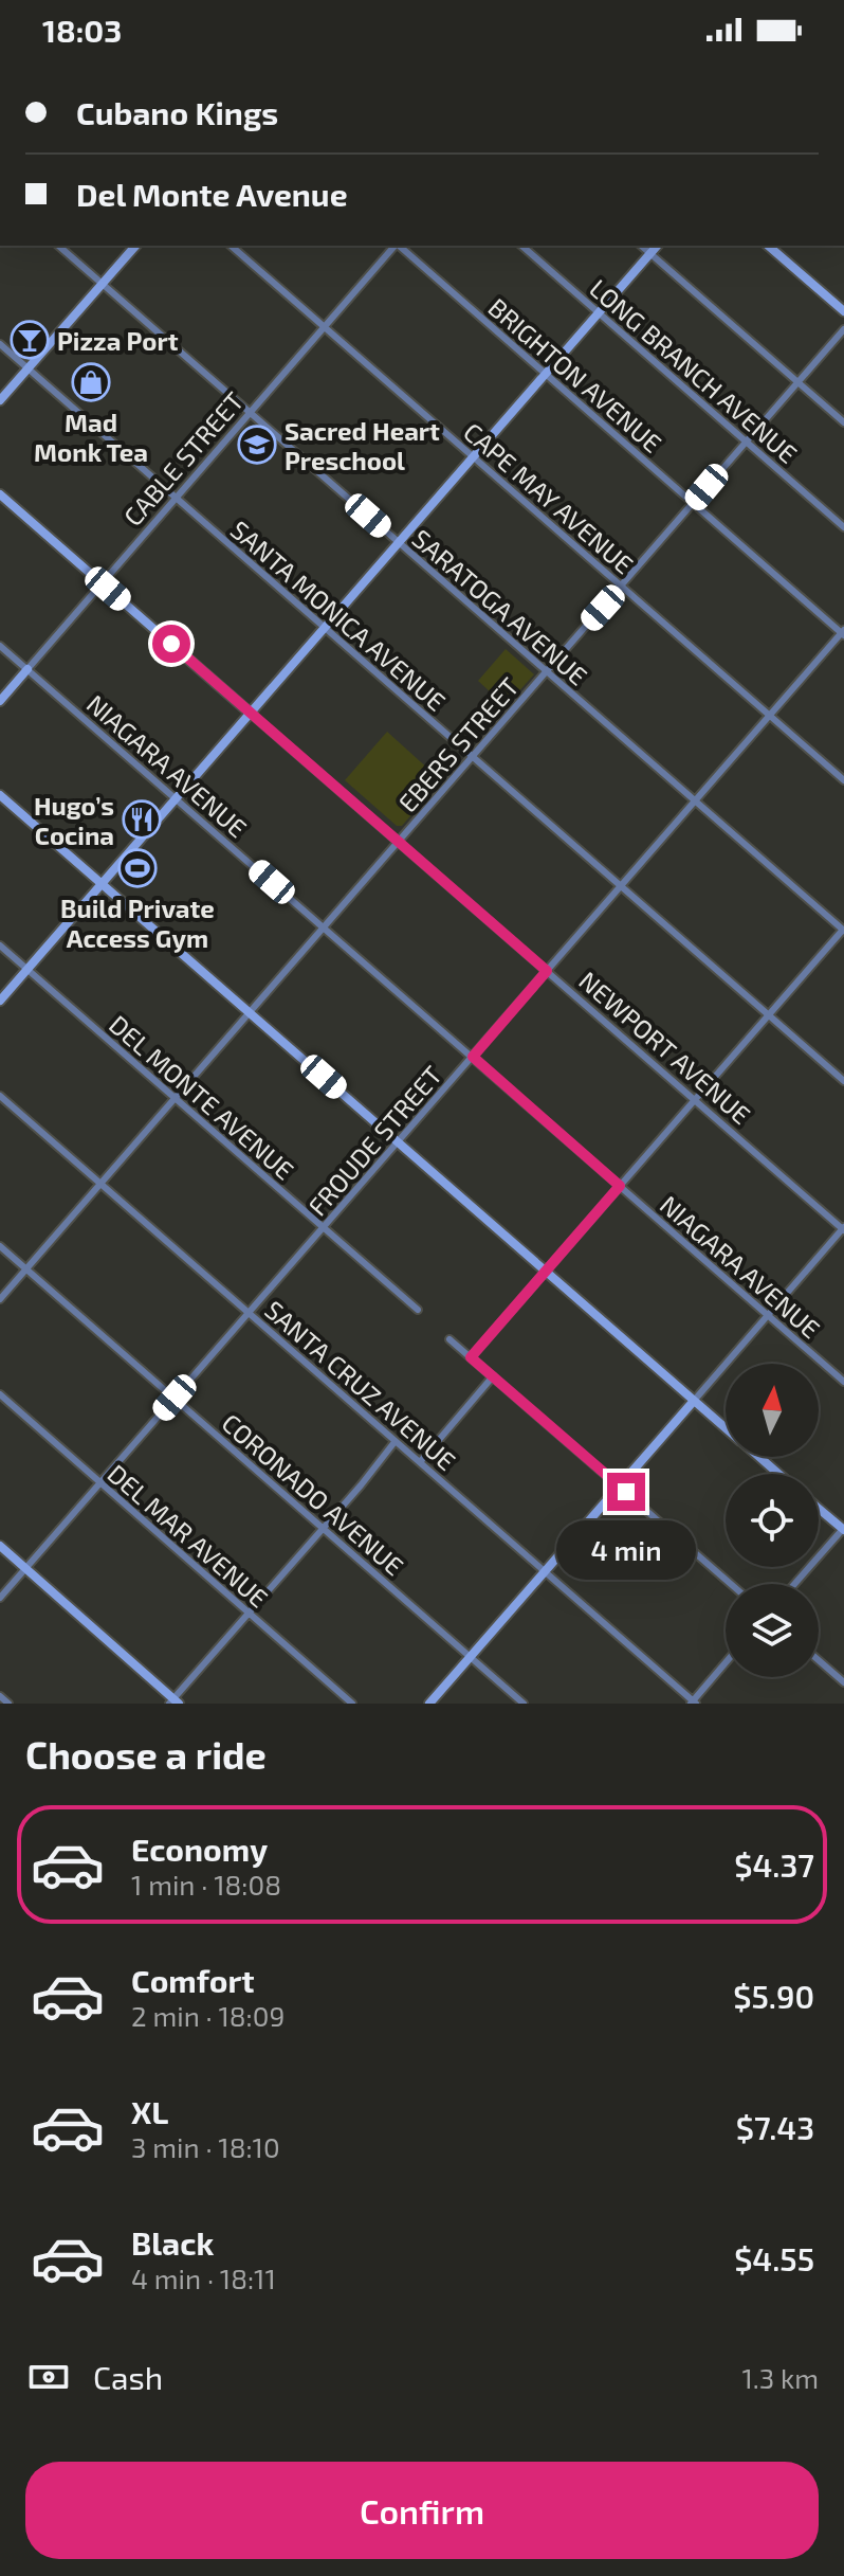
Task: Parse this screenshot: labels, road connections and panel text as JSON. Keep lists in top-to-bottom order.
{
  "streets": {
    "street": [
      "LONG BRANCH AVENUE",
      "BRIGHTON AVENUE",
      "CABLE STREET",
      "CAPE MAY AVENUE",
      "SARATOGA AVENUE",
      "SANTA MONICA AVENUE",
      "EBERS STREET",
      "NIAGARA AVENUE",
      "NEWPORT AVENUE",
      "DEL MONTE AVENUE",
      "FROUDE STREET",
      "SANTA CRUZ AVENUE",
      "CORONADO AVENUE",
      "DEL MAR AVENUE"
    ]
  },
  "crossings": [
    ["LONG BRANCH AVENUE", "EBERS STREET"],
    ["BRIGHTON AVENUE", "EBERS STREET"],
    ["BRIGHTON AVENUE", "FROUDE STREET"],
    ["CABLE STREET", "CAPE MAY AVENUE"],
    ["CABLE STREET", "SARATOGA AVENUE"],
    ["CABLE STREET", "SANTA MONICA AVENUE"],
    ["CABLE STREET", "NIAGARA AVENUE"],
    ["CABLE STREET", "NEWPORT AVENUE"],
    ["CAPE MAY AVENUE", "EBERS STREET"],
    ["CAPE MAY AVENUE", "FROUDE STREET"],
    ["SARATOGA AVENUE", "EBERS STREET"],
    ["SARATOGA AVENUE", "FROUDE STREET"],
    ["SANTA MONICA AVENUE", "EBERS STREET"],
    ["SANTA MONICA AVENUE", "FROUDE STREET"],
    ["EBERS STREET", "NIAGARA AVENUE"],
    ["EBERS STREET", "NEWPORT AVENUE"],
    ["EBERS STREET", "DEL MONTE AVENUE"],
    ["EBERS STREET", "SANTA CRUZ AVENUE"],
    ["EBERS STREET", "CORONADO AVENUE"],
    ["NIAGARA AVENUE", "FROUDE STREET"],
    ["NEWPORT AVENUE", "FROUDE STREET"],
    ["DEL MONTE AVENUE", "FROUDE STREET"],
    ["FROUDE STREET", "SANTA CRUZ AVENUE"],
    ["FROUDE STREET", "CORONADO AVENUE"],
    ["FROUDE STREET", "DEL MAR AVENUE"]
  ],
  "places": {
    "bar": ["Pizza Port"],
    "shop": ["Mad Monk Tea"],
    "school or university": ["Sacred Heart Preschool"],
    "restaurant": ["Hugo’s Cocina"],
    "sports": ["Build Private Access Gym"]
  },
  "north": "top",
  "page": {
    "status": "18:03",
    "banner": ["Cubano Kings", "Del Monte Avenue"],
    "bubble": "4 min",
    "heading": "Choose a ride",
    "list": [
      {
        "name": "Economy",
        "note": "1 min · 18:08",
        "value": "$4.37"
      },
      {
        "name": "Comfort",
        "note": "2 min · 18:09",
        "value": "$5.90"
      },
      {
        "name": "XL",
        "note": "3 min · 18:10",
        "value": "$7.43"
      },
      {
        "name": "Black",
        "note": "4 min · 18:11",
        "value": "$4.55"
      }
    ],
    "pay": ["Cash", "1.3 km"],
    "buttons": "Confirm"
  }
}
